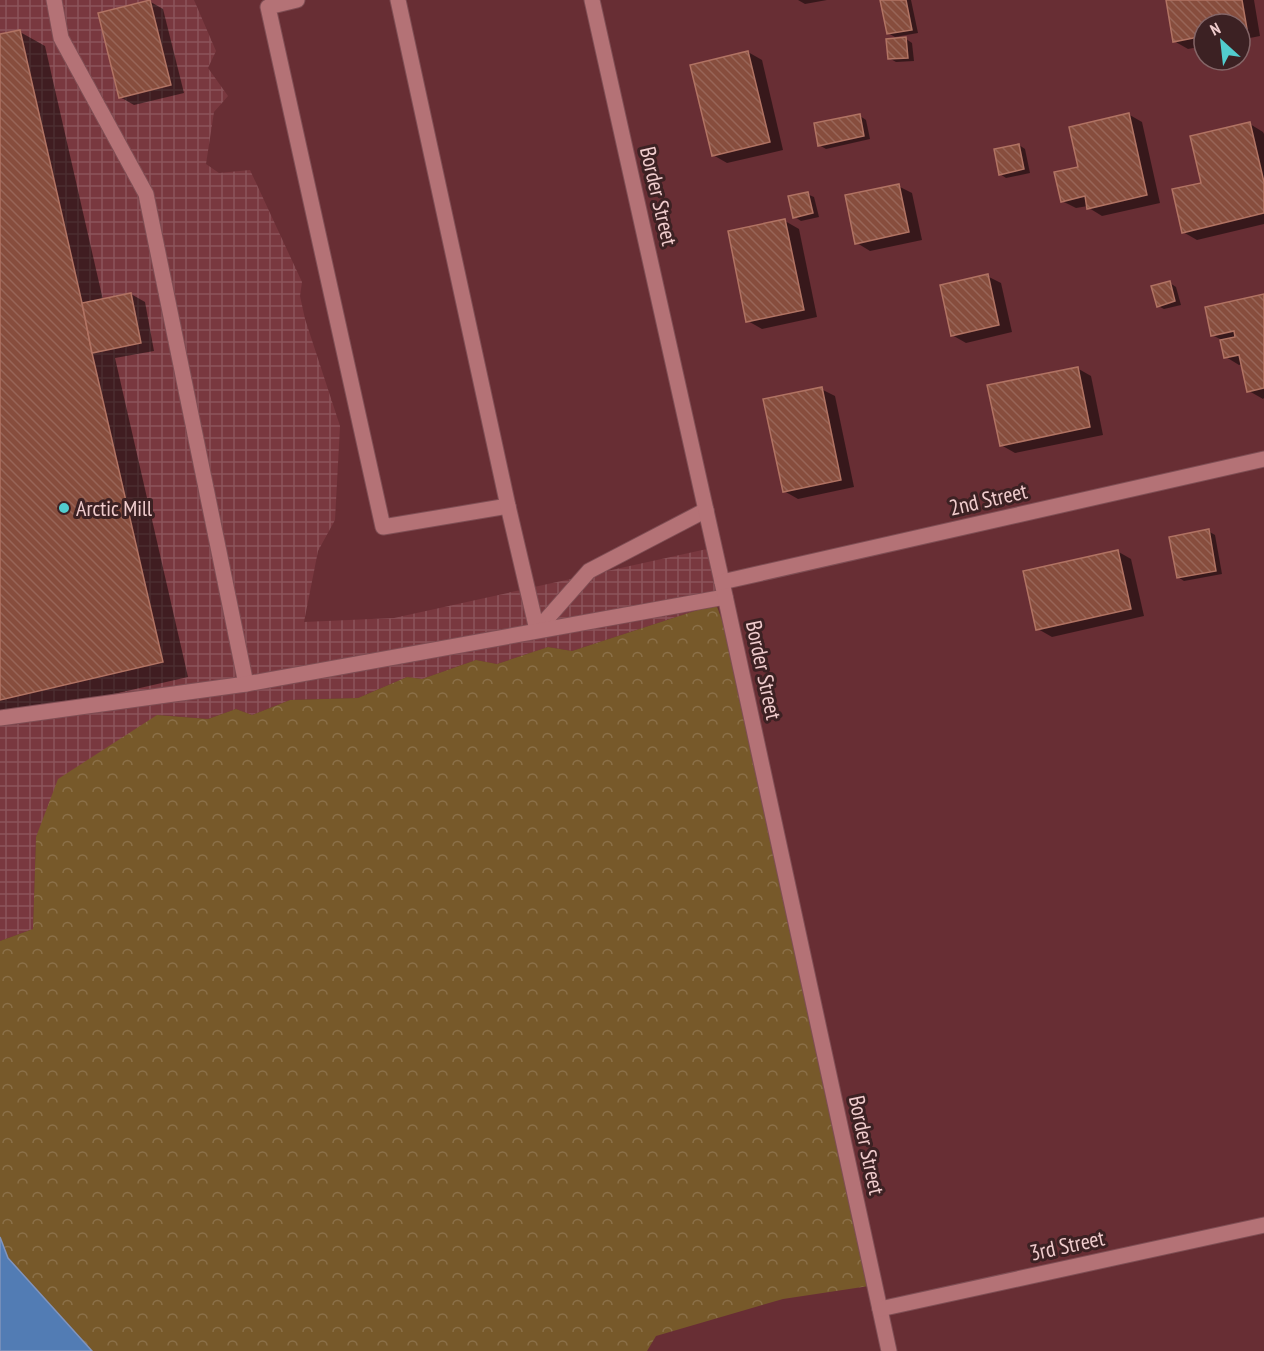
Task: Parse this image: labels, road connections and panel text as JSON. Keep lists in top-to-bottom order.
{
  "streets": {
    "street": ["Border Street", "2nd Street", "3rd Street"]
  },
  "crossings": [
    ["Border Street", "2nd Street"],
    ["Border Street", "3rd Street"]
  ],
  "places": ["Arctic Mill"],
  "north": "top left"
}
